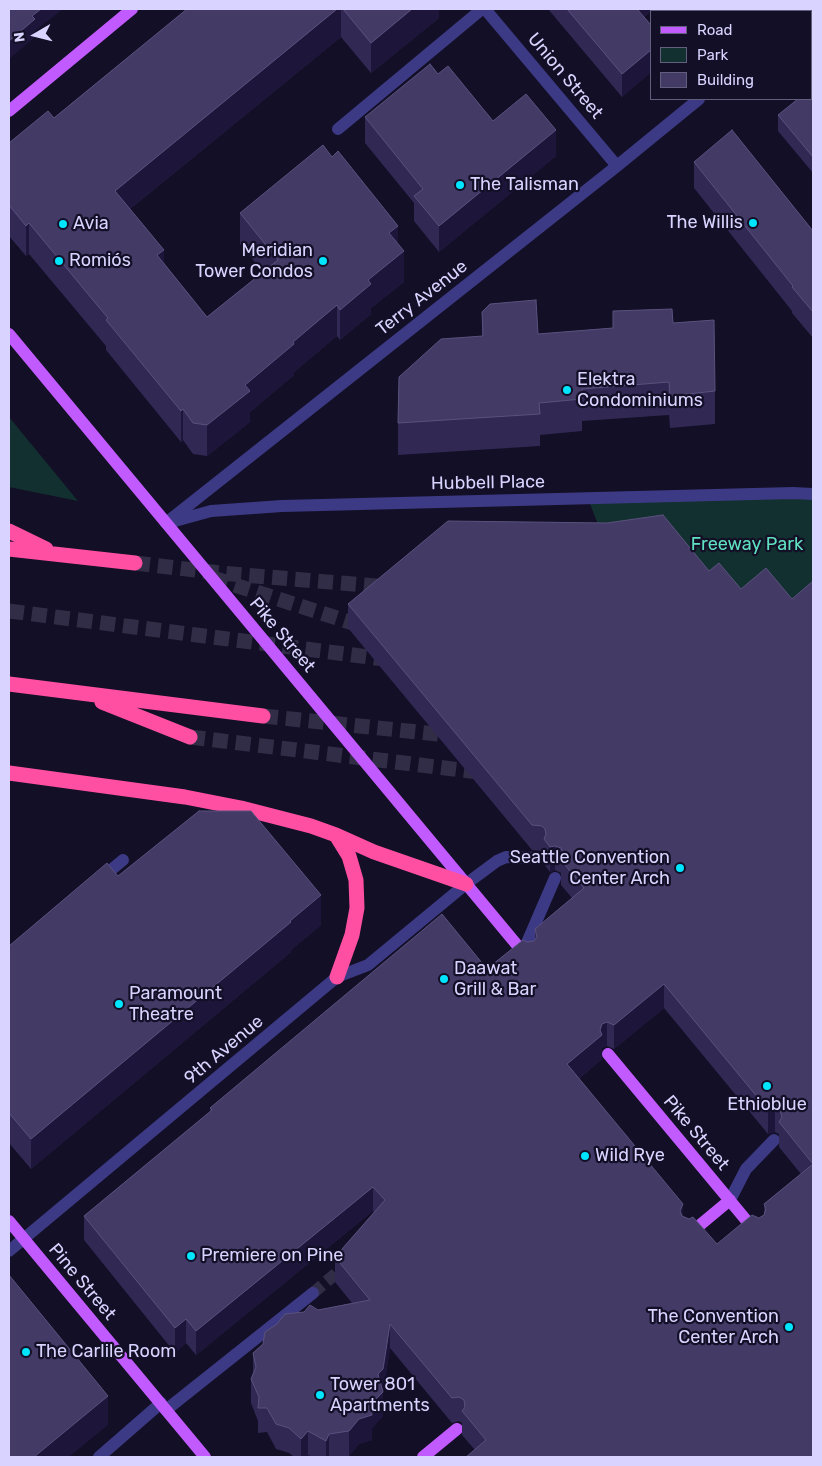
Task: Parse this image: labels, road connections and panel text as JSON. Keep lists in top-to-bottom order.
{
  "streets": {
    "main road": ["Pike Street", "Pine Street"],
    "street": [
      "Union Street",
      "Terry Avenue",
      "Hubbell Place",
      "9th Avenue"
    ]
  },
  "crossings": [
    ["Union Street", "Terry Avenue"],
    ["Terry Avenue", "Hubbell Place"],
    ["Terry Avenue", "Pike Street"],
    ["Hubbell Place", "Pike Street"],
    ["Pike Street", "9th Avenue"],
    ["9th Avenue", "Pine Street"]
  ],
  "parks": ["Freeway Park"],
  "places": [
    "The Talisman",
    "The Willis",
    "Avia",
    "Romiós",
    "Meridian Tower Condos",
    "Elektra Condominiums",
    "Seattle Convention Center Arch",
    "Daawat Grill & Bar",
    "Paramount Theatre",
    "Ethioblue",
    "Wild Rye",
    "Premiere on Pine",
    "The Convention Center Arch",
    "The Carlile Room",
    "Tower 801 Apartments"
  ],
  "legend": ["Road", "Park", "Building"],
  "north": "left"
}
